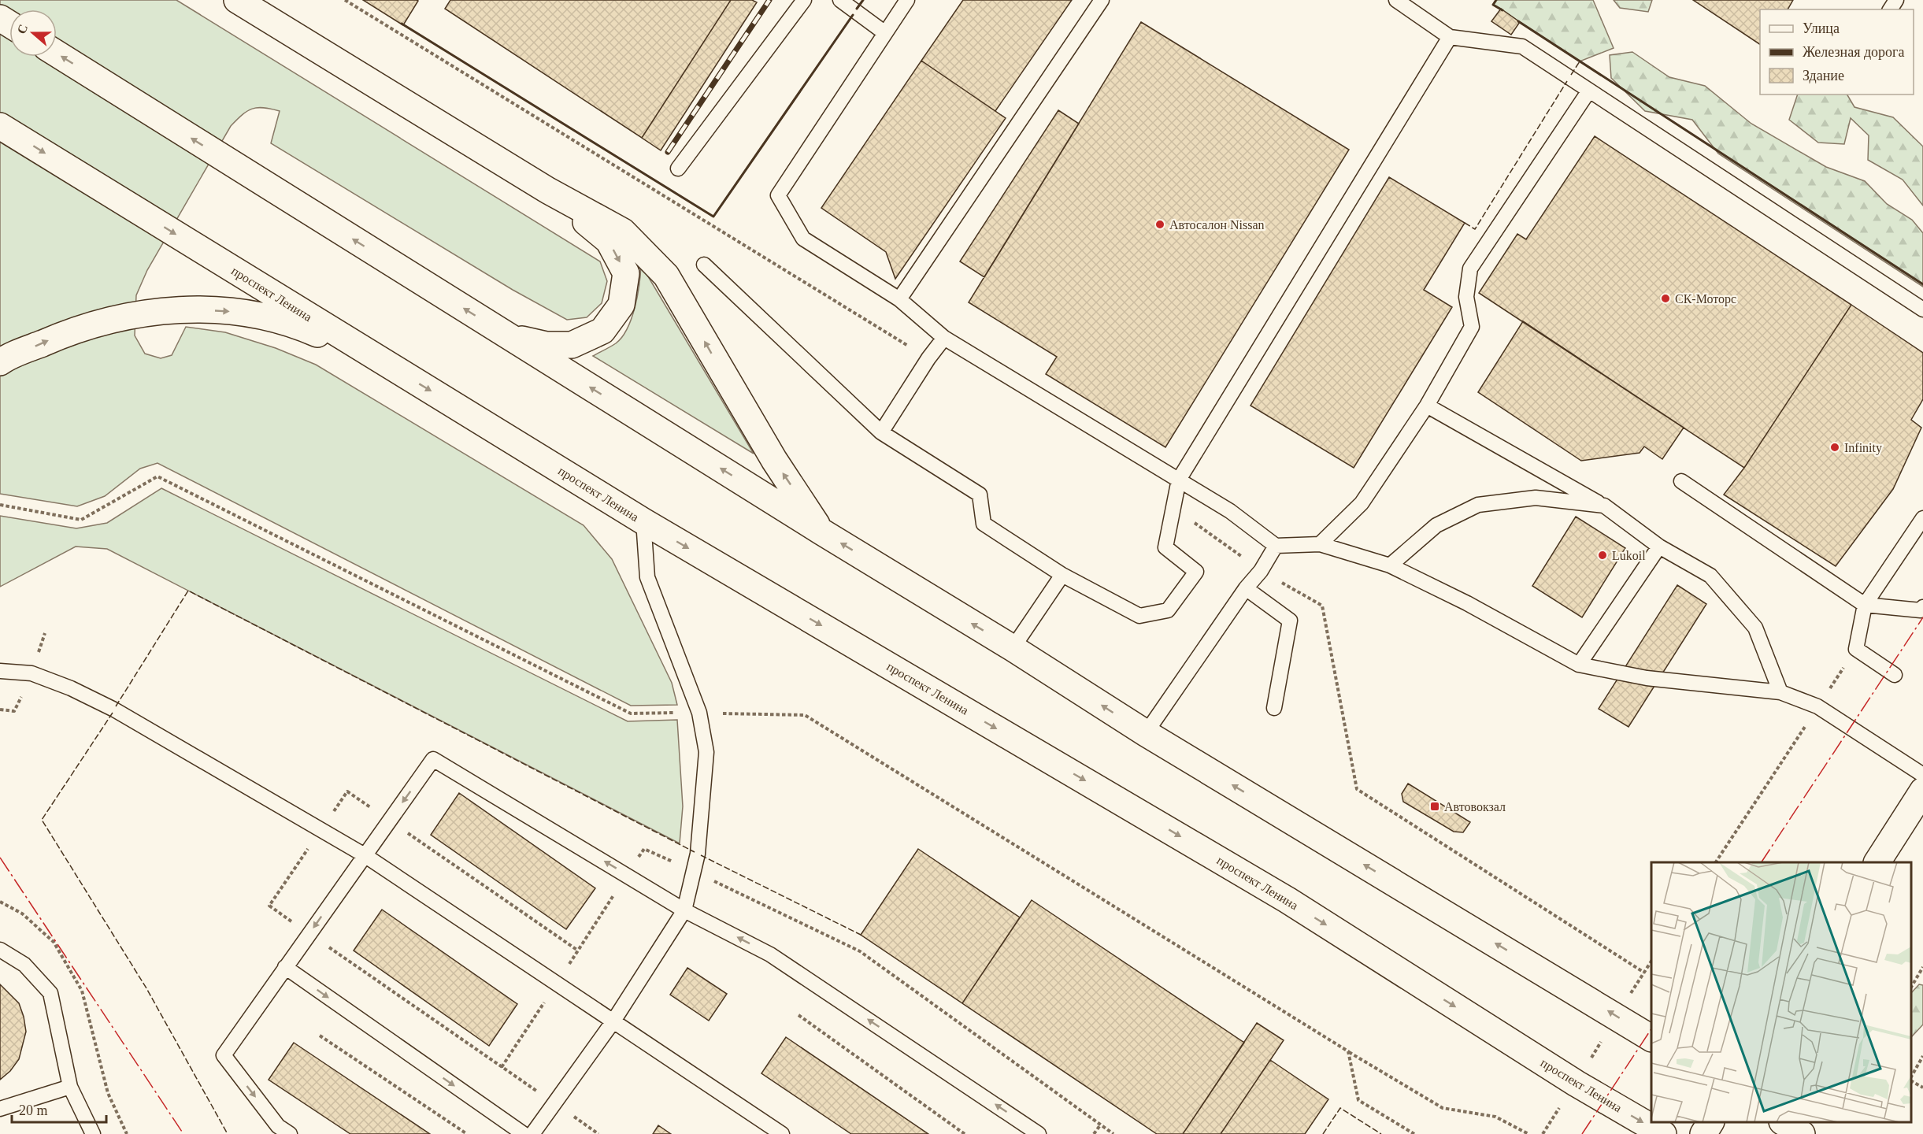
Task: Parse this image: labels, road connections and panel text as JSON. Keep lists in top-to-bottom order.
{
  "streets": {
    "main road": ["проспект Ленина"]
  },
  "places": {
    "other": [
      "Автосалон Nissan",
      "СК-Моторс",
      "Infinity",
      "Lukoil"
    ],
    "transit": ["Автовокзал"]
  },
  "legend": ["Улица", "Железная дорога", "Здание"],
  "scale_bar": "20 m",
  "north": "left"
}
